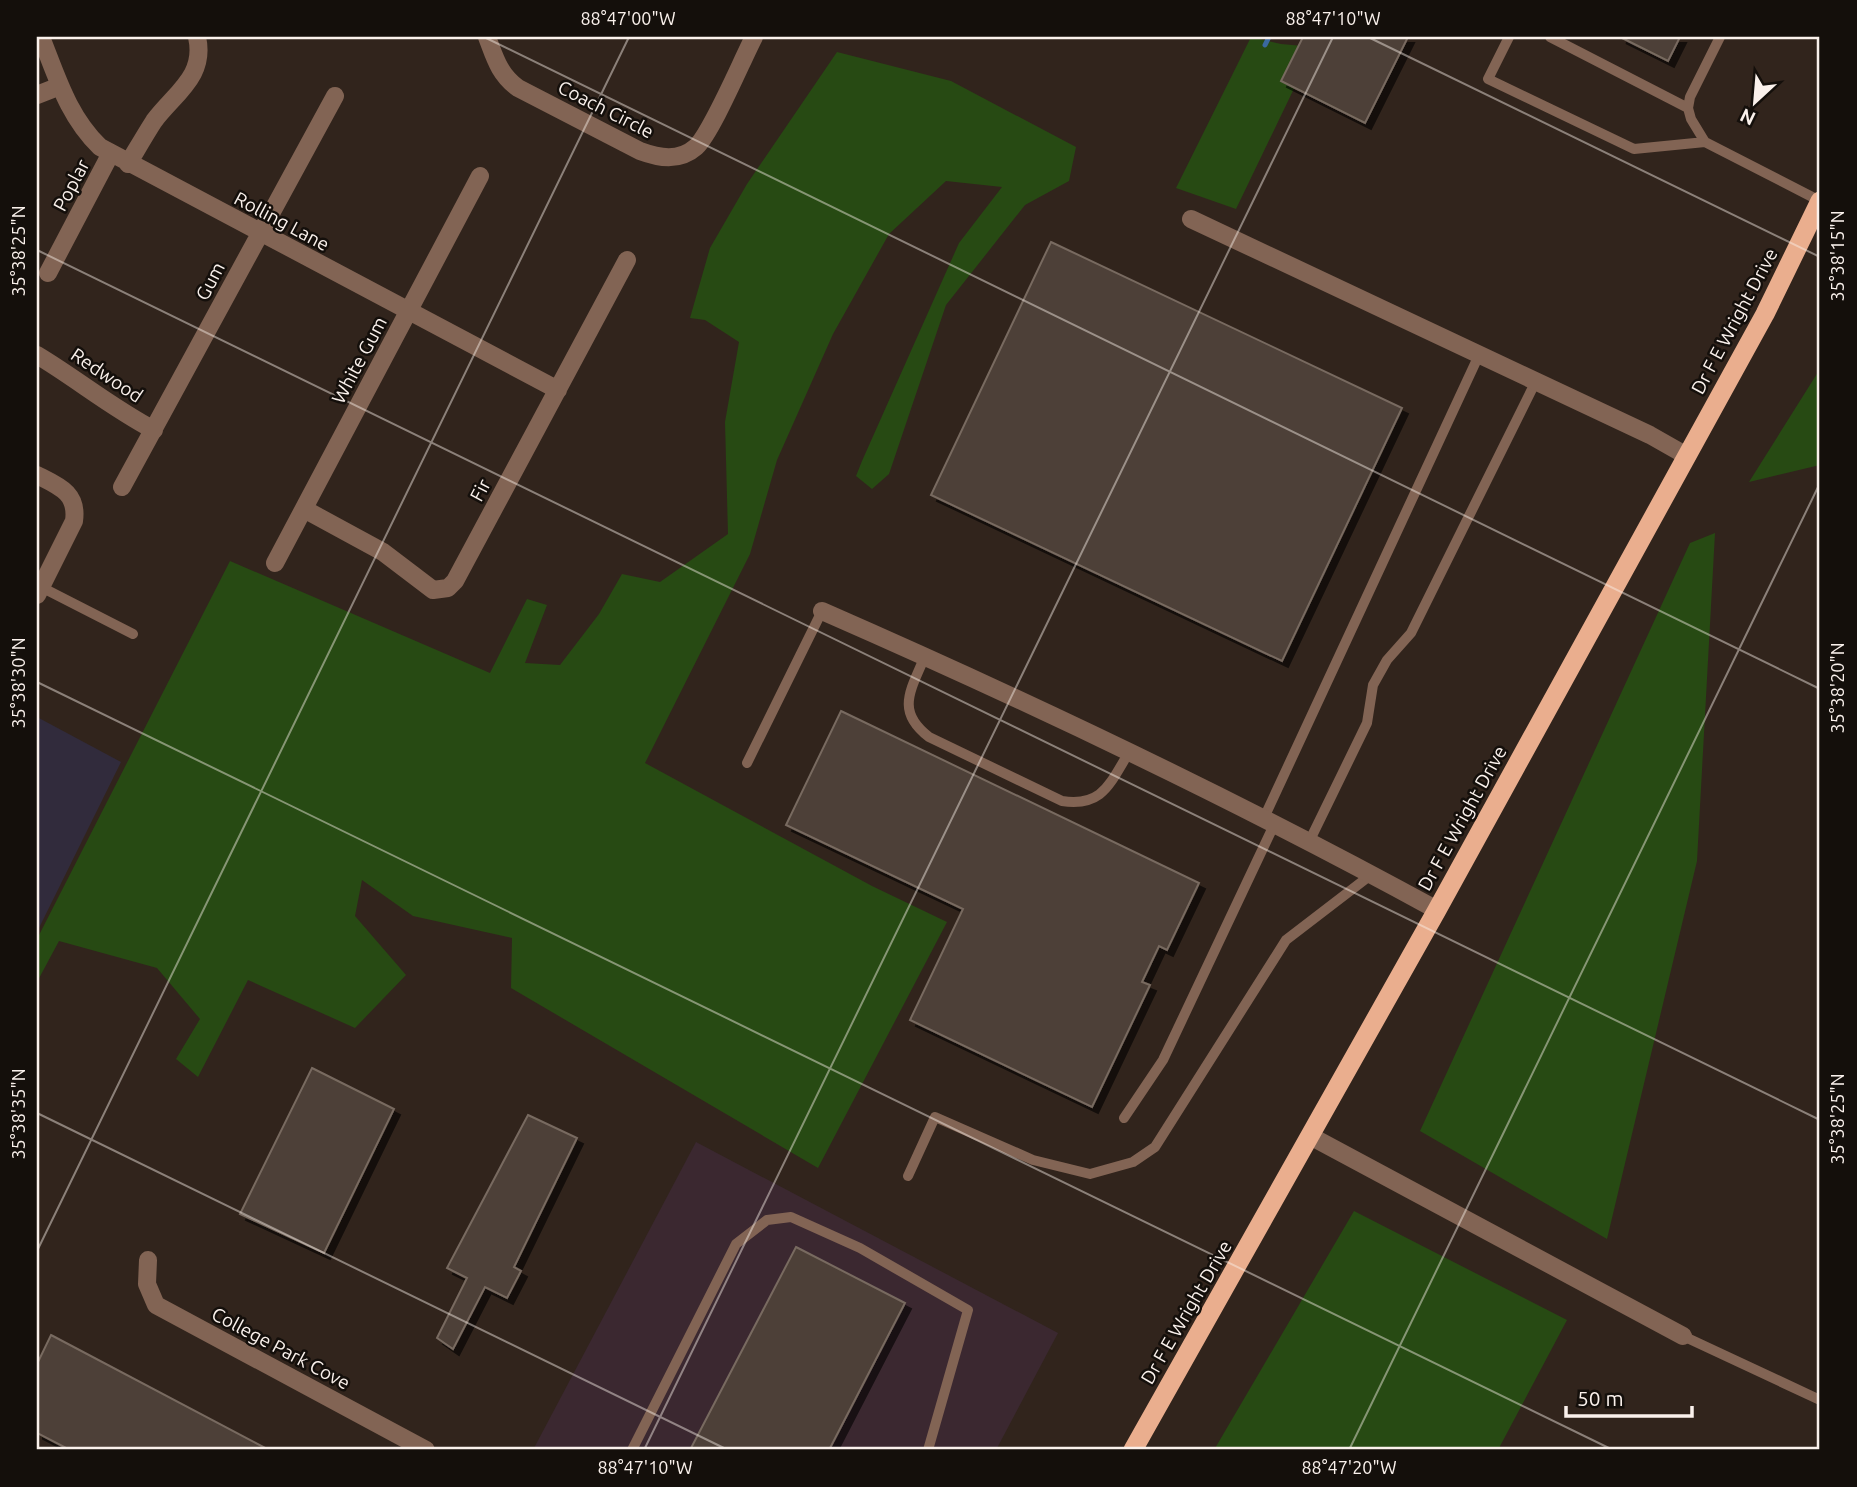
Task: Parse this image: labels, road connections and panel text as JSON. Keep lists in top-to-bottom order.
{
  "streets": {
    "highway": ["Dr F E Wright Drive"],
    "street": [
      "Coach Circle",
      "Poplar",
      "Rolling Lane",
      "Gum",
      "White Gum",
      "Redwood",
      "Fir",
      "College Park Cove"
    ]
  },
  "crossings": [
    ["Poplar", "Rolling Lane"],
    ["Rolling Lane", "Gum"],
    ["Rolling Lane", "White Gum"],
    ["Rolling Lane", "Fir"],
    ["Gum", "Redwood"],
    ["White Gum", "Fir"]
  ],
  "scale_bar": "50 m",
  "north": "bottom left",
  "coordinates": [
    "88°47'00\"W",
    "88°47'10\"W",
    "35°38'25\"N",
    "35°38'15\"N",
    "35°38'30\"N",
    "35°38'20\"N",
    "35°38'35\"N",
    "88°47'20\"W"
  ]
}
